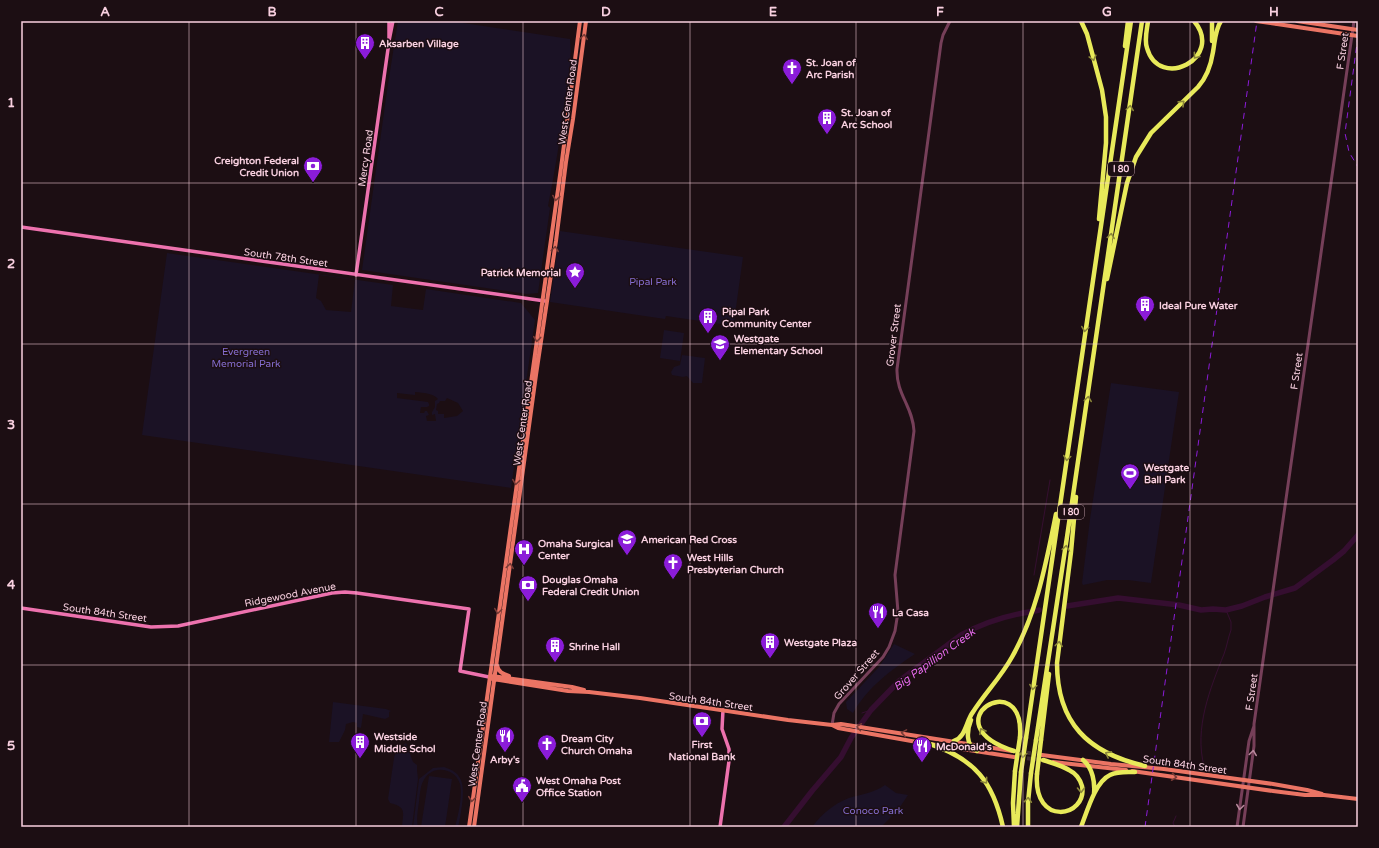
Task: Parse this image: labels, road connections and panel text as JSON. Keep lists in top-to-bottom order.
{
  "streets": {
    "highway": ["I 80"],
    "main road": [
      "West Center Road",
      "Mercy Road",
      "South 78th Street",
      "Ridgewood Avenue",
      "South 84th Street"
    ],
    "street": ["F Street", "Grover Street"]
  },
  "crossings": [
    ["F Street", "South 84th Street"],
    ["West Center Road", "South 78th Street"],
    ["West Center Road", "South 84th Street"],
    ["Mercy Road", "South 78th Street"],
    ["Grover Street", "South 84th Street"],
    ["Ridgewood Avenue", "South 84th Street"]
  ],
  "water": ["Big Papillion Creek"],
  "parks": ["Pipal Park", "Evergreen Memorial Park", "Conoco Park"],
  "places": {
    "building": [
      "Aksarben Village",
      "St. Joan of Arc School",
      "Ideal Pure Water",
      "Pipal Park Community Center",
      "Westgate Plaza",
      "Shrine Hall",
      "Westside Middle Schol"
    ],
    "church": ["St. Joan of Arc Parish", "West Hills Presbyterian Church", "Dream City Church Omaha"],
    "bank": ["Creighton Federal Credit Union", "Douglas Omaha Federal Credit Union", "First National Bank"],
    "place": ["Patrick Memorial"],
    "school or university": ["Westgate Elementary School", "American Red Cross"],
    "sports": ["Westgate Ball Park"],
    "hospital": ["Omaha Surgical Center"],
    "restaurant": ["La Casa", "Arby's", "McDonald's"],
    "public building": ["West Omaha Post Office Station"]
  },
  "grid": {
    "columns": [
      "A",
      "B",
      "C",
      "D",
      "E",
      "F",
      "G",
      "H"
    ],
    "rows": [
      "1",
      "2",
      "3",
      "4",
      "5"
    ]
  }
}
